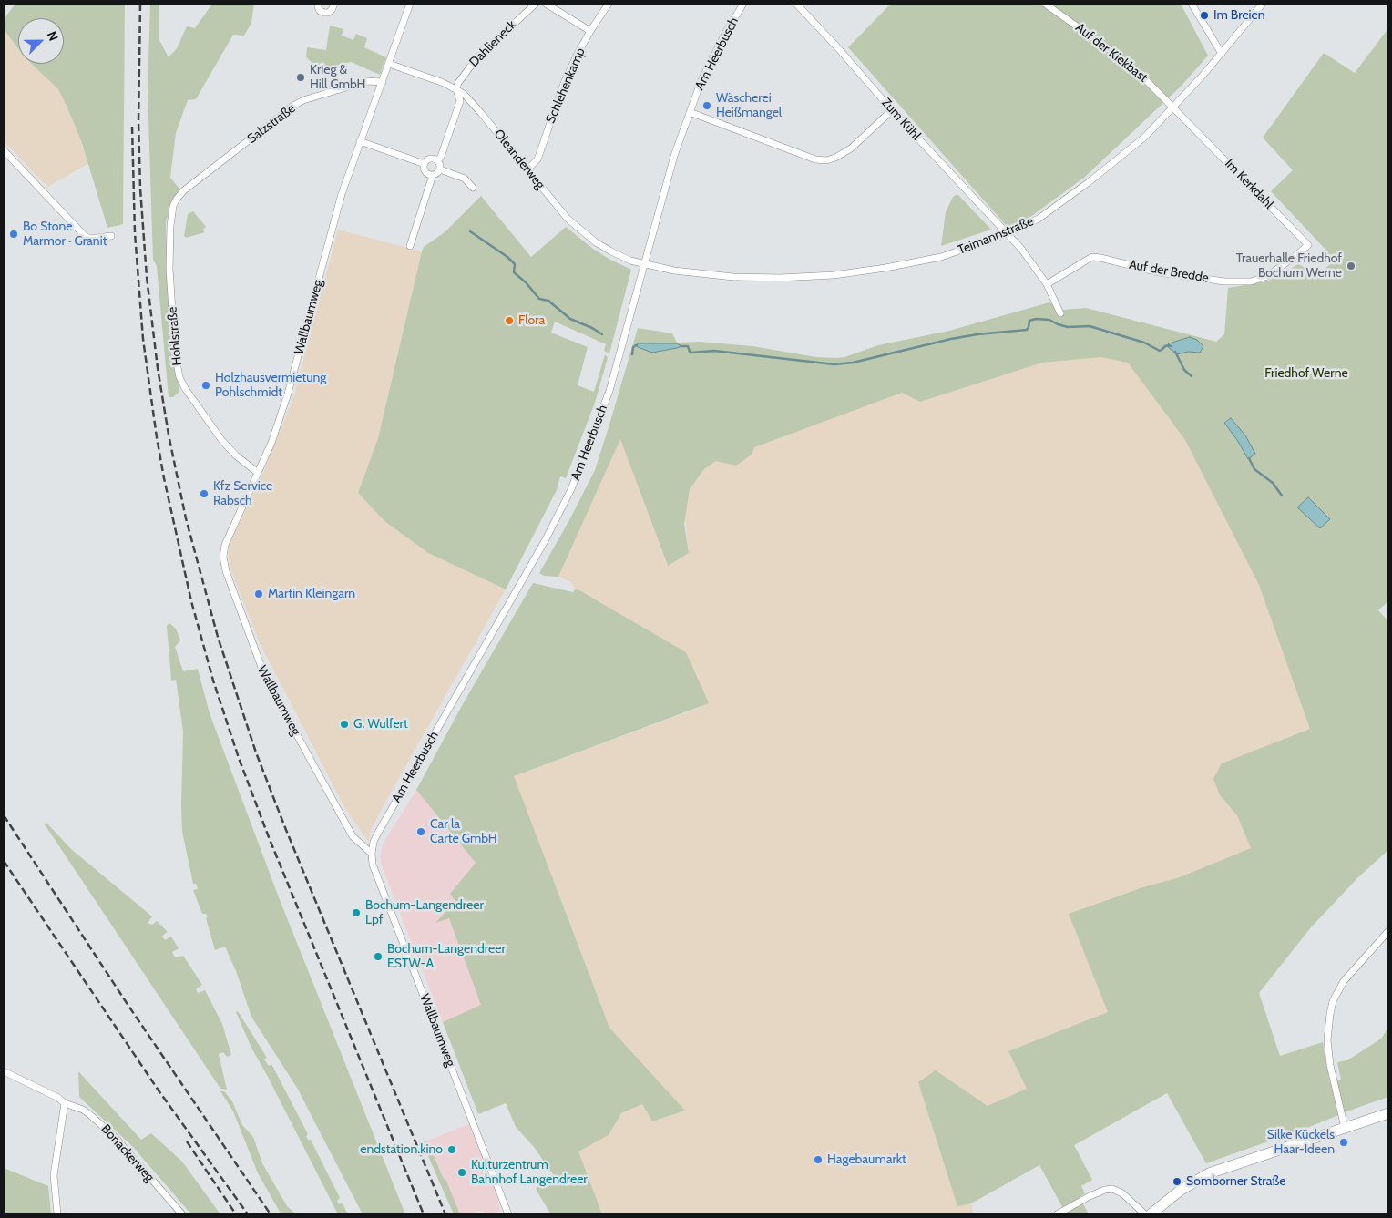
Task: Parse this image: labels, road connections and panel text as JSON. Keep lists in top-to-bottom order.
{
  "streets": {
    "street": [
      "Dahlieneck",
      "Auf der Kiekbast",
      "Am Heerbusch",
      "Schlehenkamp",
      "Zum Kühl",
      "Salzstraße",
      "Oleanderweg",
      "Im Kerkdahl",
      "Teimannstraße",
      "Auf der Bredde",
      "Wallbaumweg",
      "Hohlstraße",
      "Bonackerweg"
    ]
  },
  "crossings": [
    ["Dahlieneck", "Oleanderweg"],
    ["Auf der Kiekbast", "Im Kerkdahl"],
    ["Auf der Kiekbast", "Teimannstraße"],
    ["Am Heerbusch", "Oleanderweg"],
    ["Am Heerbusch", "Teimannstraße"],
    ["Am Heerbusch", "Wallbaumweg"],
    ["Schlehenkamp", "Oleanderweg"],
    ["Zum Kühl", "Teimannstraße"],
    ["Zum Kühl", "Auf der Bredde"],
    ["Salzstraße", "Wallbaumweg"],
    ["Salzstraße", "Hohlstraße"],
    ["Oleanderweg", "Teimannstraße"],
    ["Oleanderweg", "Wallbaumweg"],
    ["Im Kerkdahl", "Teimannstraße"],
    ["Im Kerkdahl", "Auf der Bredde"],
    ["Wallbaumweg", "Hohlstraße"]
  ],
  "parks": ["Friedhof Werne"],
  "places": [
    "Im Breien",
    "Krieg & Hill GmbH",
    "Wäscherei Heißmangel",
    "Bo Stone Marmor · Granit",
    "Trauerhalle Friedhof Bochum Werne",
    "Flora",
    "Holzhausvermietung Pohlschmidt",
    "Kfz Service Rabsch",
    "Martin Kleingarn",
    "G. Wulfert",
    "Car la Carte GmbH",
    "Bochum-Langendreer Lpf",
    "Bochum-Langendreer ESTW-A",
    "Silke Kückels Haar-Ideen",
    "endstation.kino",
    "Hagebaumarkt",
    "Kulturzentrum Bahnhof Langendreer",
    "Somborner Straße"
  ],
  "north": "top right"
}
